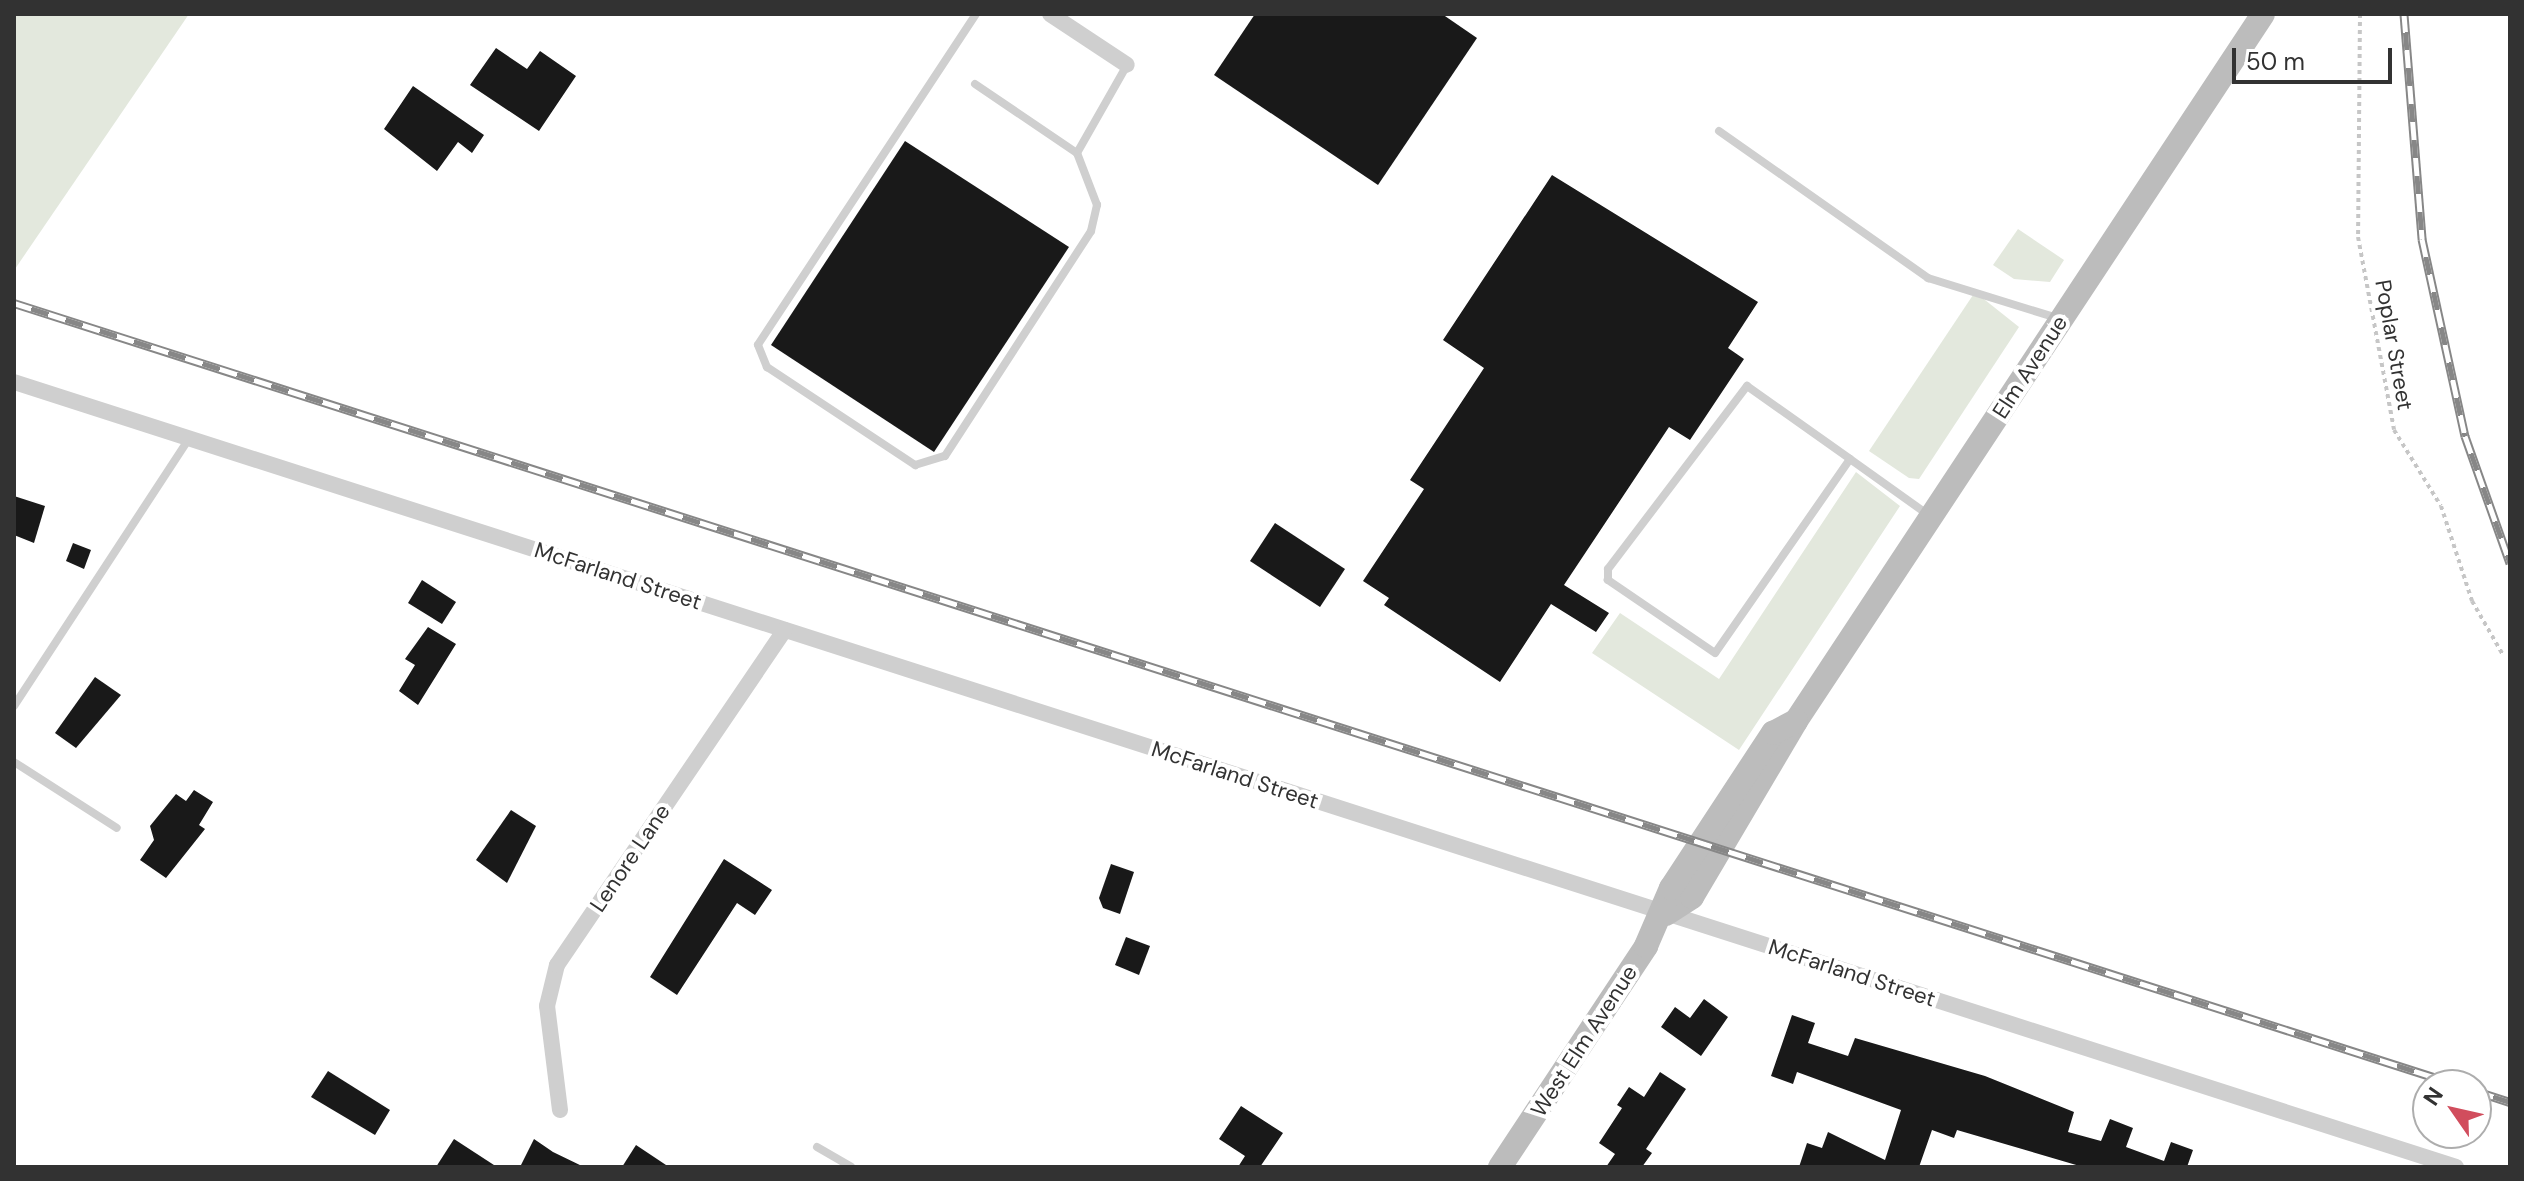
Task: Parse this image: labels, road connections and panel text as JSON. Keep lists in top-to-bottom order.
{
  "streets": {
    "street": [
      "Elm Avenue",
      "McFarland Street",
      "Lenore Lane",
      "West Elm Avenue"
    ],
    "path": ["Poplar Street"]
  },
  "crossings": [
    ["Elm Avenue", "West Elm Avenue"],
    ["McFarland Street", "Lenore Lane"],
    ["McFarland Street", "West Elm Avenue"]
  ],
  "scale_bar": "50 m",
  "north": "top left"
}
